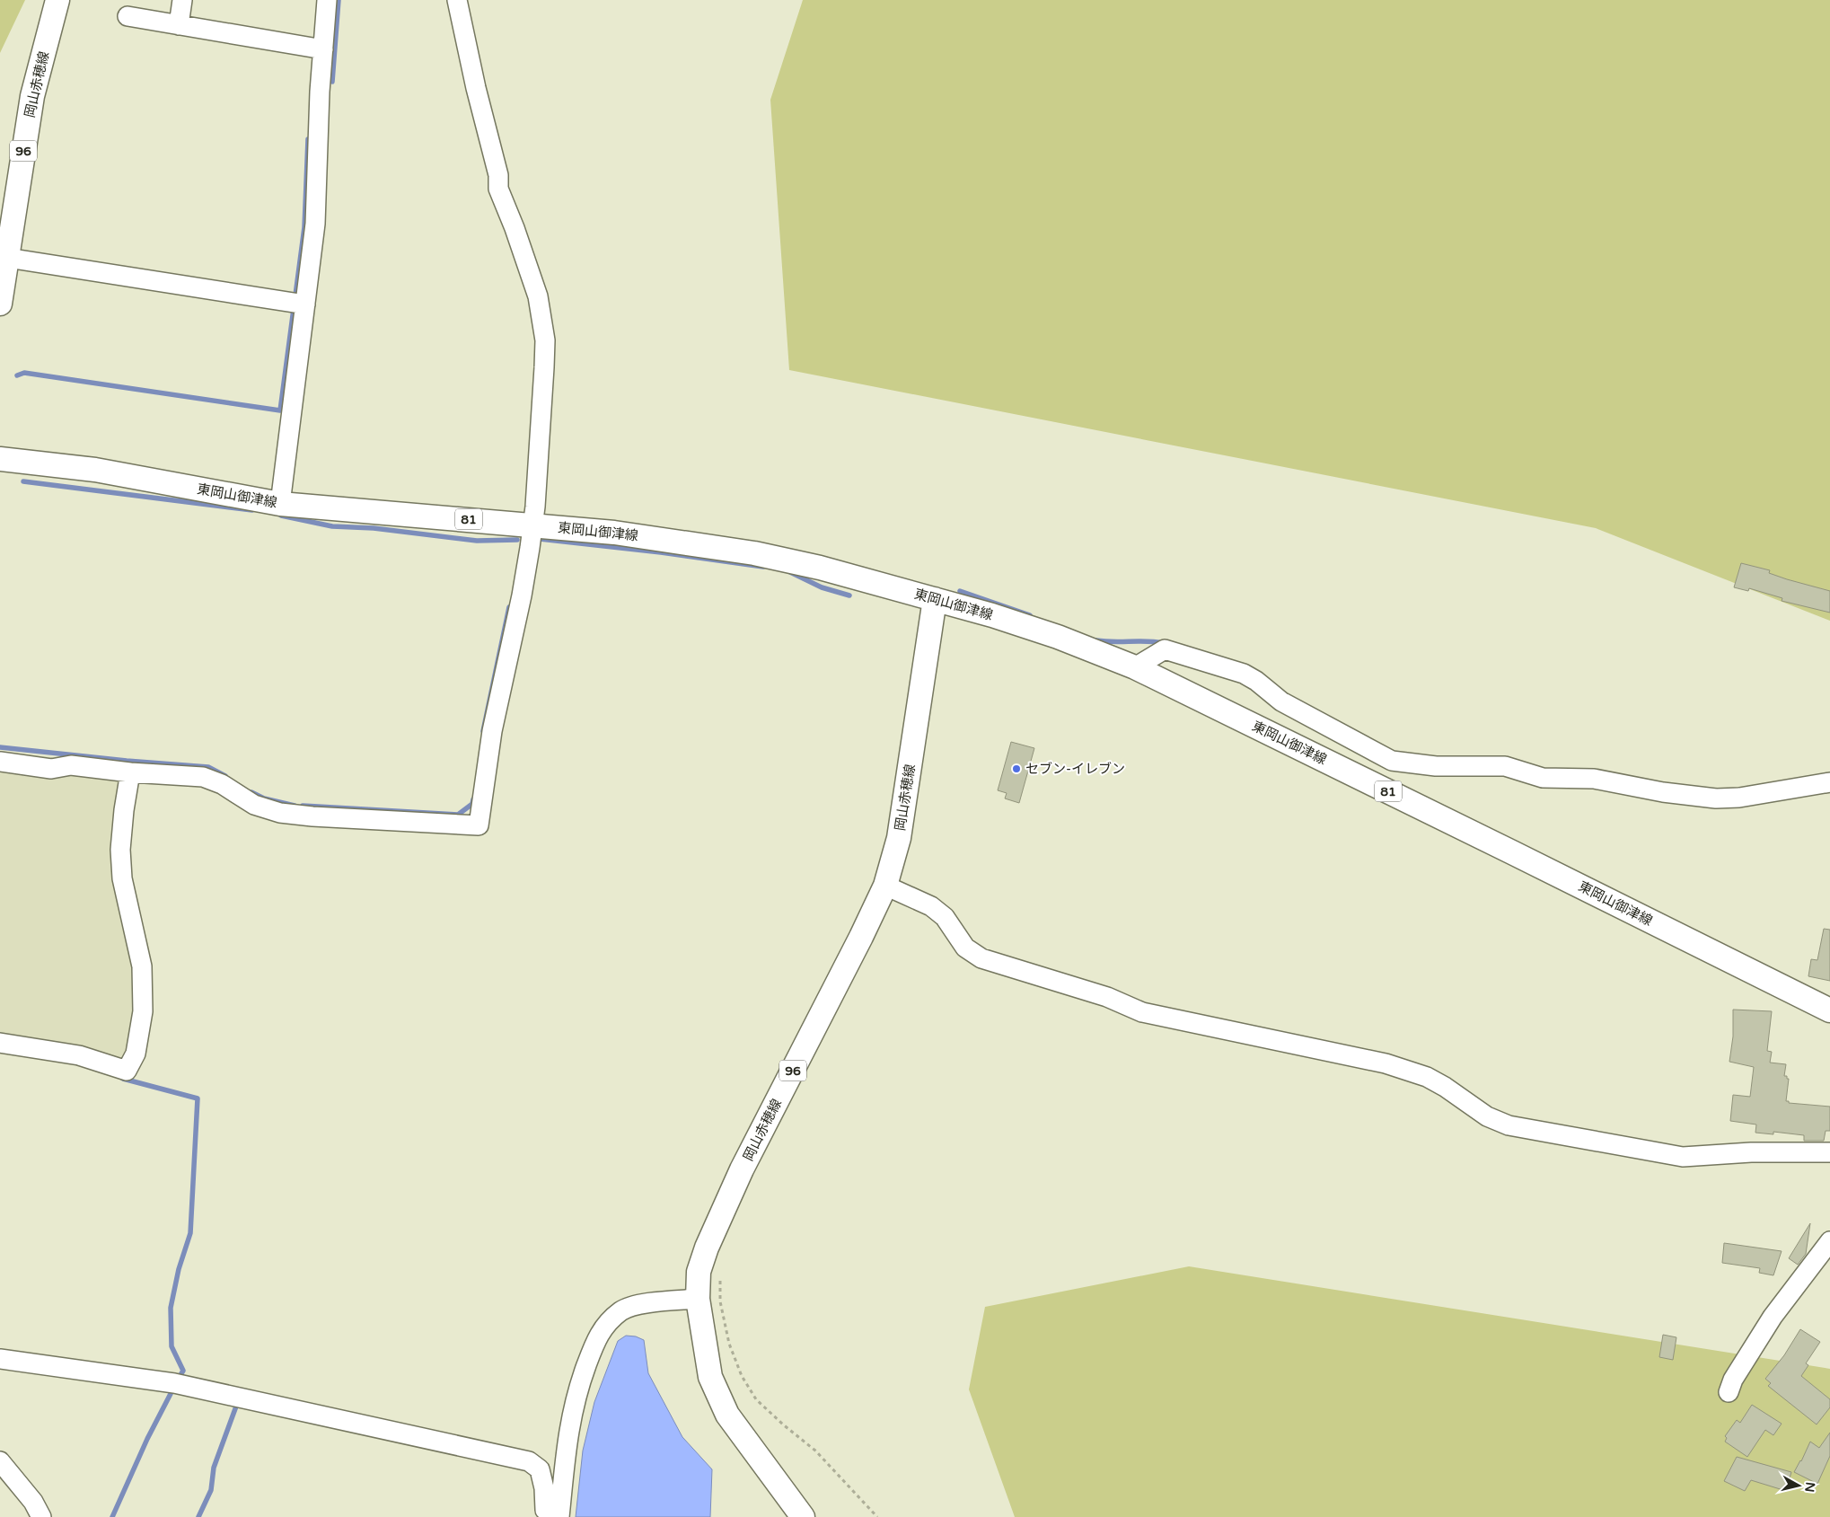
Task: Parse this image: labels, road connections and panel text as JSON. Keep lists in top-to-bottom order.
{
  "streets": {
    "main road": [
      "岡山赤穂線",
      "96",
      "東岡山御津線",
      "81"
    ]
  },
  "crossings": [
    ["岡山赤穂線", "東岡山御津線"]
  ],
  "places": ["セブン-イレブン"],
  "north": "right"
}
